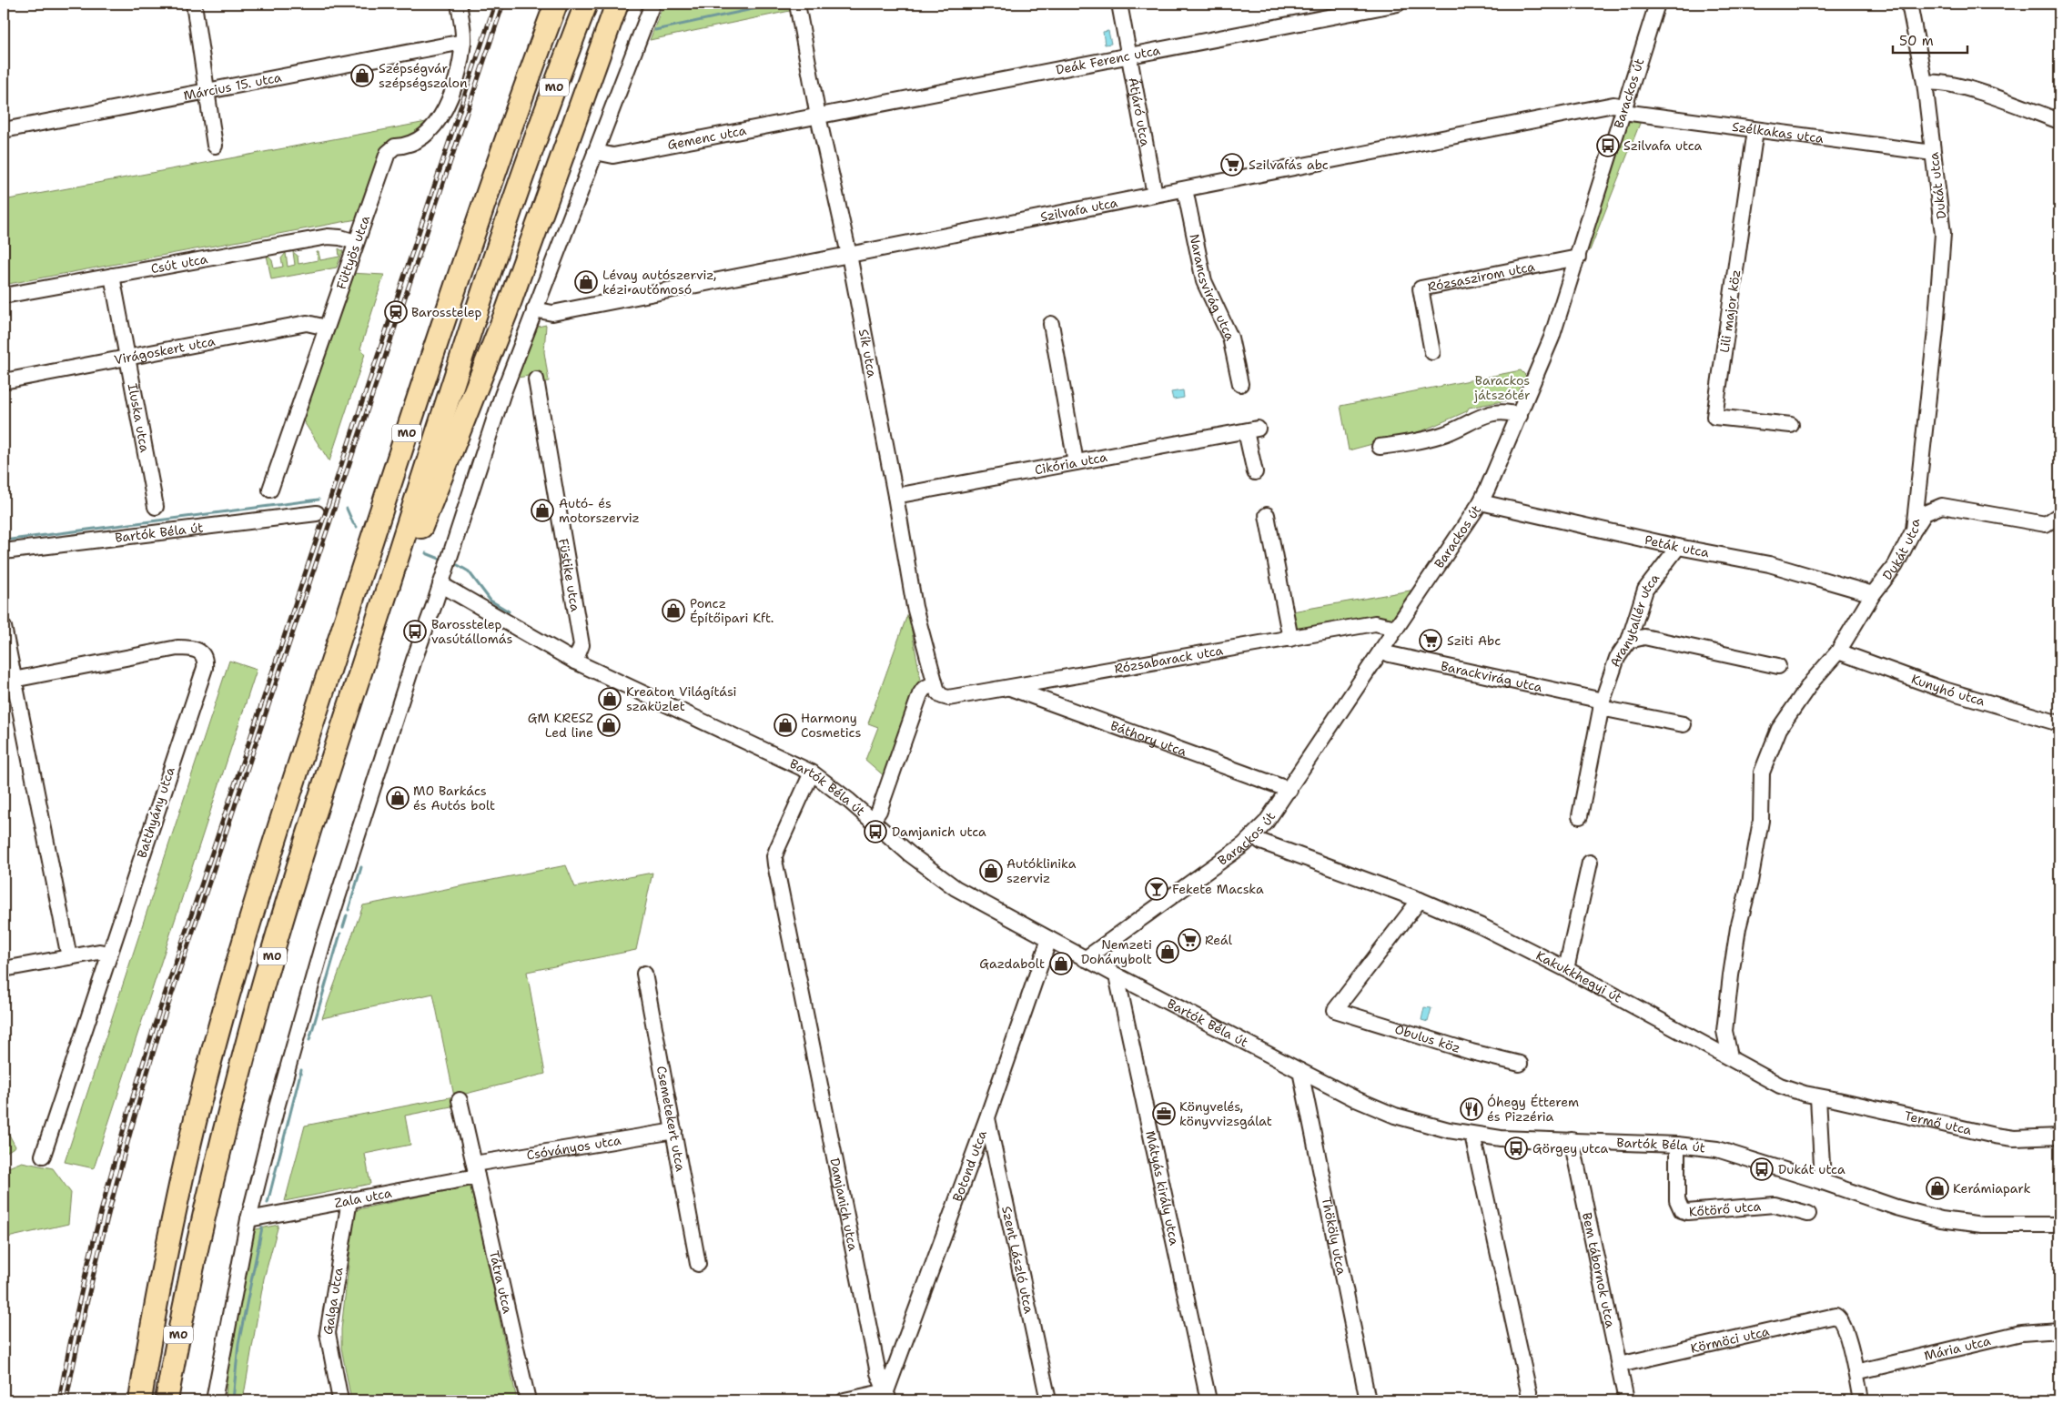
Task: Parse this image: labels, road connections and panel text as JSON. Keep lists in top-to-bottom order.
{
  "streets": {
    "highway": ["M0"],
    "street": [
      "Deák Ferenc utca",
      "Március 15. utca",
      "Barackos út",
      "Átjáró utca",
      "Szélkakas utca",
      "Gemenc utca",
      "Dukát utca",
      "Szilvafa utca",
      "Füttyös utca",
      "Csút utca",
      "Rózsaszirom utca",
      "Narancsvirág utca",
      "Lili major köz",
      "Virágoskert utca",
      "Sík utca",
      "Iluska utca",
      "Cikória utca",
      "Bartók Béla út",
      "Peták utca",
      "Füstike utca",
      "Aranytallér utca",
      "Rózsabarack utca",
      "Barackvirág utca",
      "Kunyhó utca",
      "Báthory utca",
      "Batthyány utca",
      "Kakukkhegyi út",
      "Obulus köz",
      "Csemetekert utca",
      "Termő utca",
      "Csóványos utca",
      "Botond utca",
      "Mátyás király utca",
      "Zala utca",
      "Damjanich utca",
      "Kőtörő utca",
      "Thököly utca",
      "Szent László utca",
      "Bem tábornok utca",
      "Tátra utca",
      "Galga utca",
      "Körmöci utca",
      "Mária utca"
    ]
  },
  "crossings": [
    ["Deák Ferenc utca", "Átjáró utca"],
    ["Deák Ferenc utca", "Gemenc utca"],
    ["Deák Ferenc utca", "Sík utca"],
    ["Március 15. utca", "Füttyös utca"],
    ["Barackos út", "Szélkakas utca"],
    ["Barackos út", "Szilvafa utca"],
    ["Barackos út", "Rózsaszirom utca"],
    ["Barackos út", "Bartók Béla út"],
    ["Barackos út", "Peták utca"],
    ["Barackos út", "Rózsabarack utca"],
    ["Barackos út", "Barackvirág utca"],
    ["Barackos út", "Báthory utca"],
    ["Barackos út", "Kakukkhegyi út"],
    ["Átjáró utca", "Szilvafa utca"],
    ["Szélkakas utca", "Dukát utca"],
    ["Szélkakas utca", "Szilvafa utca"],
    ["Szélkakas utca", "Lili major köz"],
    ["Gemenc utca", "Sík utca"],
    ["Dukát utca", "Peták utca"],
    ["Dukát utca", "Kunyhó utca"],
    ["Dukát utca", "Kakukkhegyi út"],
    ["Szilvafa utca", "Narancsvirág utca"],
    ["Szilvafa utca", "Sík utca"],
    ["Füttyös utca", "Csút utca"],
    ["Füttyös utca", "Virágoskert utca"],
    ["Csút utca", "Iluska utca"],
    ["Virágoskert utca", "Iluska utca"],
    ["Sík utca", "Cikória utca"],
    ["Sík utca", "Rózsabarack utca"],
    ["Bartók Béla út", "Füstike utca"],
    ["Bartók Béla út", "Botond utca"],
    ["Bartók Béla út", "Mátyás király utca"],
    ["Bartók Béla út", "Damjanich utca"],
    ["Bartók Béla út", "Kőtörő utca"],
    ["Bartók Béla út", "Thököly utca"],
    ["Bartók Béla út", "Bem tábornok utca"],
    ["Peták utca", "Aranytallér utca"],
    ["Aranytallér utca", "Barackvirág utca"],
    ["Rózsabarack utca", "Báthory utca"],
    ["Kakukkhegyi út", "Obulus köz"],
    ["Kakukkhegyi út", "Termő utca"],
    ["Csemetekert utca", "Csóványos utca"],
    ["Csóványos utca", "Zala utca"],
    ["Csóványos utca", "Tátra utca"],
    ["Botond utca", "Damjanich utca"],
    ["Botond utca", "Szent László utca"],
    ["Zala utca", "Tátra utca"],
    ["Zala utca", "Galga utca"],
    ["Bem tábornok utca", "Körmöci utca"],
    ["Körmöci utca", "Mária utca"]
  ],
  "parks": ["Barackos játszótér"],
  "places": {
    "shop": [
      "Szépségvár szépségszalon",
      "Lévay autószerviz, kézi autómosó",
      "Autó- és motorszerviz",
      "Poncz Építőipari Kft.",
      "Kreaton Világítási szaküzlet",
      "GM KRESZ Led line",
      "Harmony Cosmetics",
      "M0 Barkács és Autós bolt",
      "Autóklinika szerviz",
      "Nemzeti Dohánybolt",
      "Gazdabolt",
      "Kerámiapark"
    ],
    "bus stop": [
      "Szilvafa utca",
      "Barosstelep vasútállomás",
      "Damjanich utca",
      "Görgey utca",
      "Dukát utca"
    ],
    "supermarket": ["Szilvafás abc", "Sziti Abc", "Reál"],
    "station": ["Barosstelep"],
    "bar": ["Fekete Macska"],
    "restaurant": ["Óhegy Étterem és Pizzéria"],
    "office": ["Könyvelés, könyvvizsgálat"]
  },
  "scale_bar": "50 m"
}
